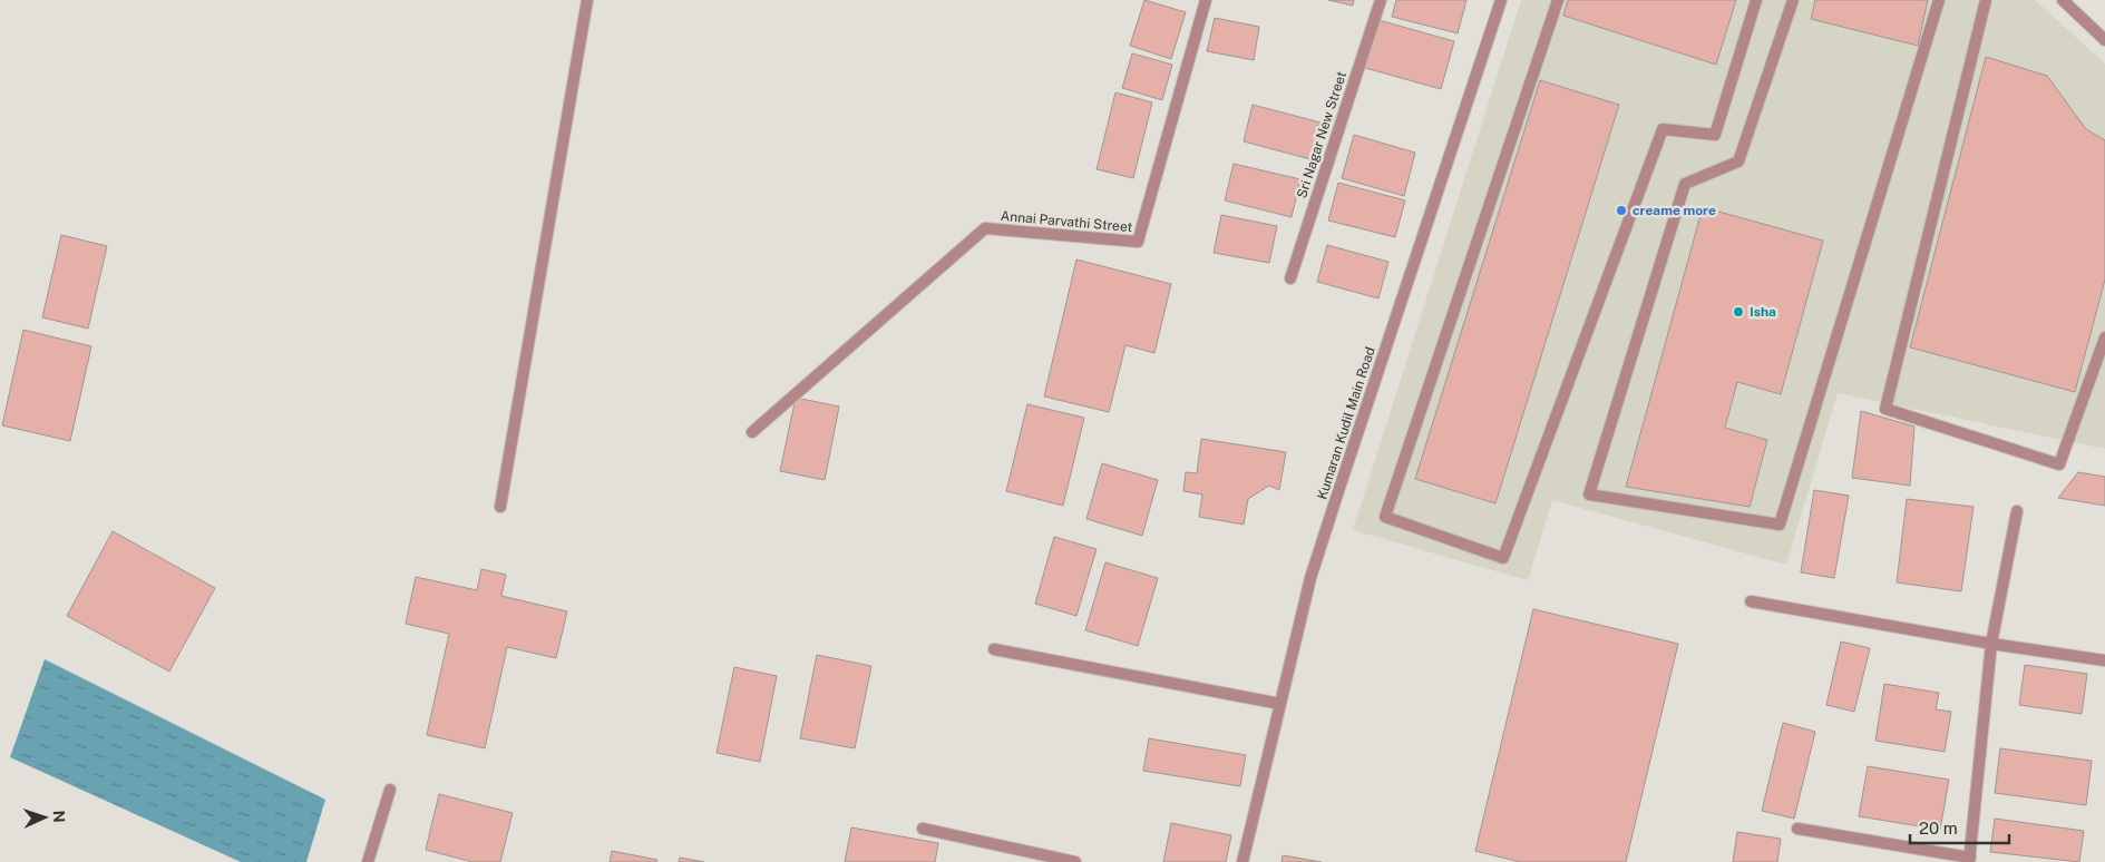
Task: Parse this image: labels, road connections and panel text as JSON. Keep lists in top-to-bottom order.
{
  "streets": {
    "street": ["Sri Nagar New Street", "Annai Parvathi Street", "Kumaran Kudil Main Road"]
  },
  "places": ["creame more", "Isha"],
  "scale_bar": "20 m",
  "north": "right"
}
